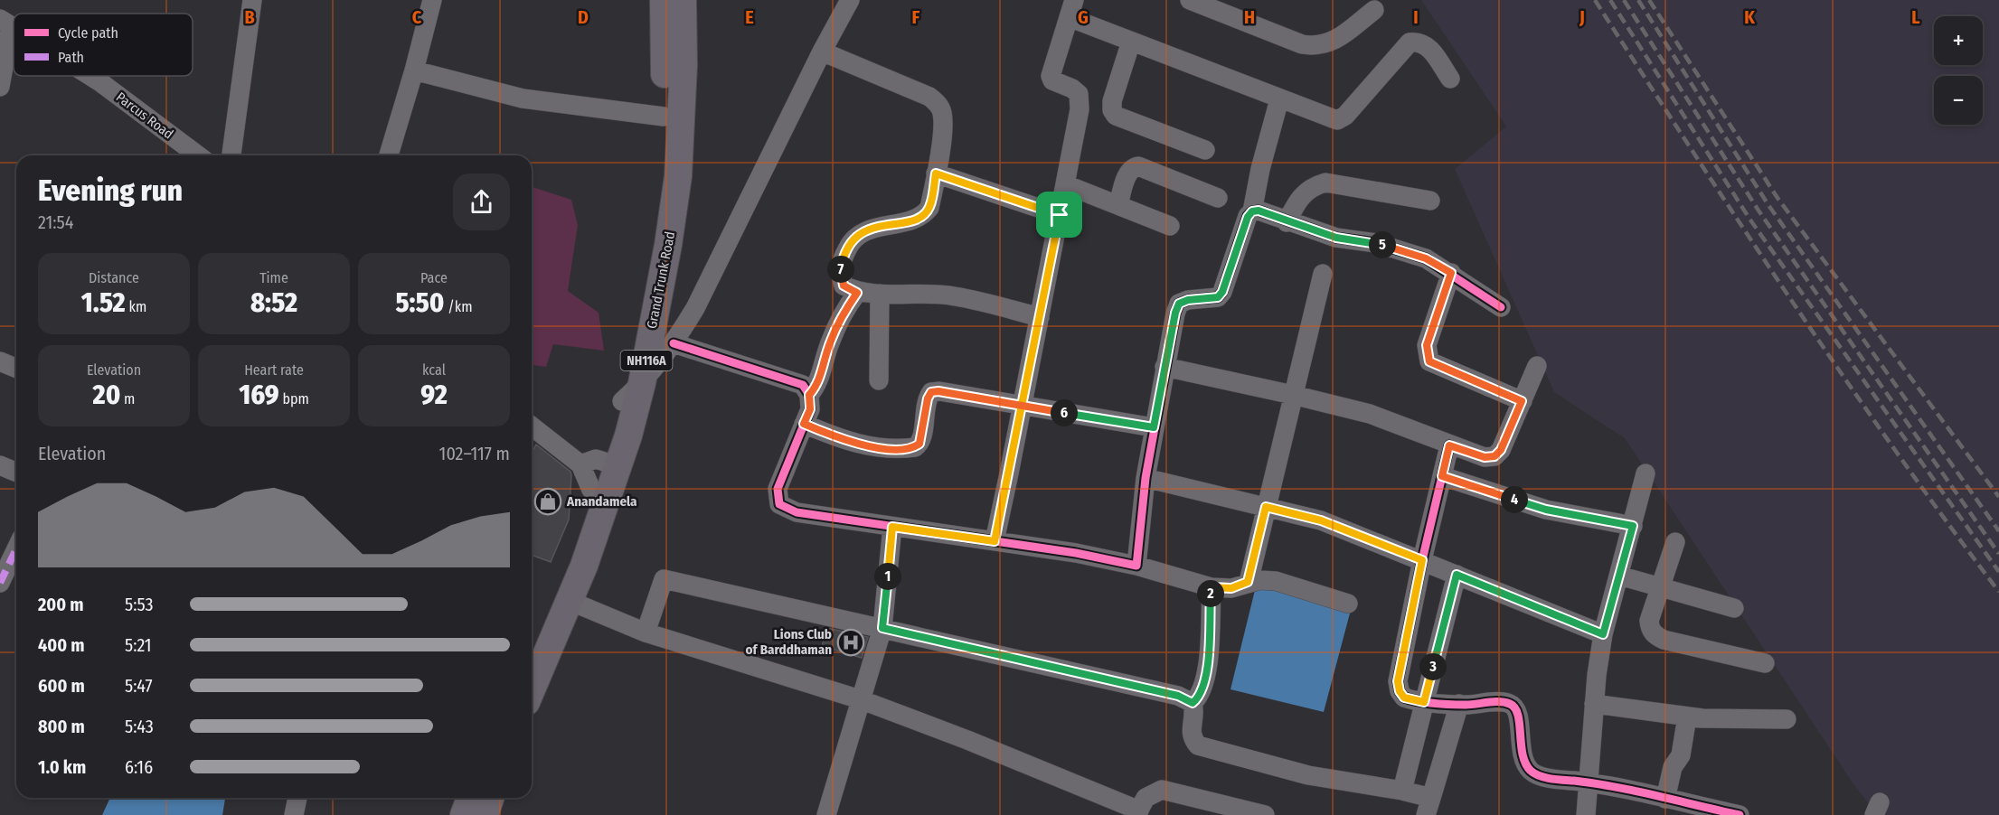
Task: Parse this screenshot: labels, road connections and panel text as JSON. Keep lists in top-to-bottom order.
{
  "streets": {
    "highway": ["Grand Trunk Road", "NH116A"],
    "street": ["Parcus Road"]
  },
  "places": {
    "shop": ["Anandamela"],
    "hospital": ["Lions Club of Barddhaman"]
  },
  "legend": ["Cycle path", "Path"],
  "page": {
    "map_buttons": ["+", "−"],
    "heading": ["Evening run", "21:54"],
    "pins": [
      "5",
      "7",
      "6",
      "4",
      "1",
      "2",
      "3"
    ],
    "stats": [
      ["Distance", "1.52 km"],
      ["Time", "8:52"],
      ["Pace", "5:50 /km"],
      ["Elevation", "20 m"],
      ["Heart rate", "169 bpm"],
      ["kcal", "92"]
    ],
    "chart": ["Elevation", "102–117 m"],
    "list": [
      {
        "name": "200 m",
        "note": "5:53"
      },
      {
        "name": "400 m",
        "note": "5:21"
      },
      {
        "name": "600 m",
        "note": "5:47"
      },
      {
        "name": "800 m",
        "note": "5:43"
      },
      {
        "name": "1.0 km",
        "note": "6:16"
      }
    ]
  },
  "grid": {
    "columns": [
      "B",
      "C",
      "D",
      "E",
      "F",
      "G",
      "H",
      "I",
      "J",
      "K",
      "L"
    ]
  }
}
